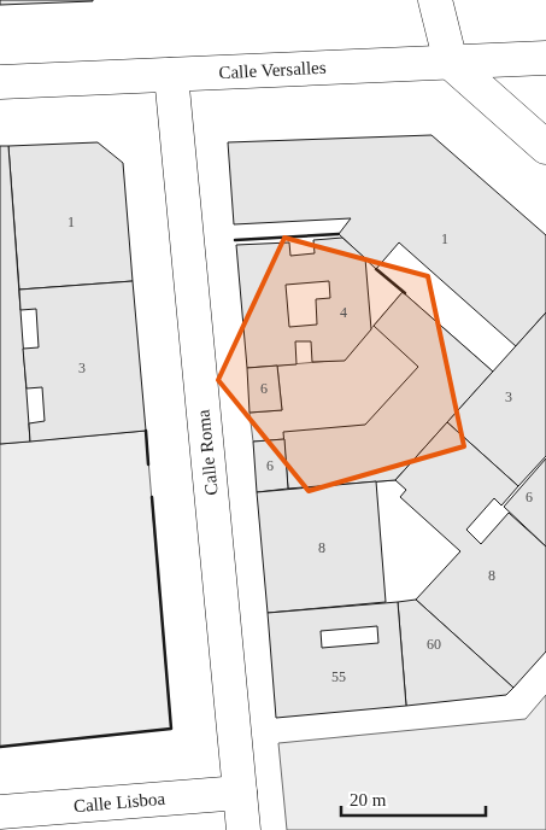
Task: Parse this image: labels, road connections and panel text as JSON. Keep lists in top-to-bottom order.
{
  "streets": {
    "street": ["Calle Versalles", "Calle Roma", "Calle Lisboa"]
  },
  "crossings": [
    ["Calle Versalles", "Calle Roma"],
    ["Calle Roma", "Calle Lisboa"]
  ],
  "house_numbers": [
    "1",
    "1",
    "4",
    "3",
    "6",
    "3",
    "6",
    "6",
    "8",
    "8",
    "60",
    "55"
  ],
  "scale_bar": "20 m"
}
